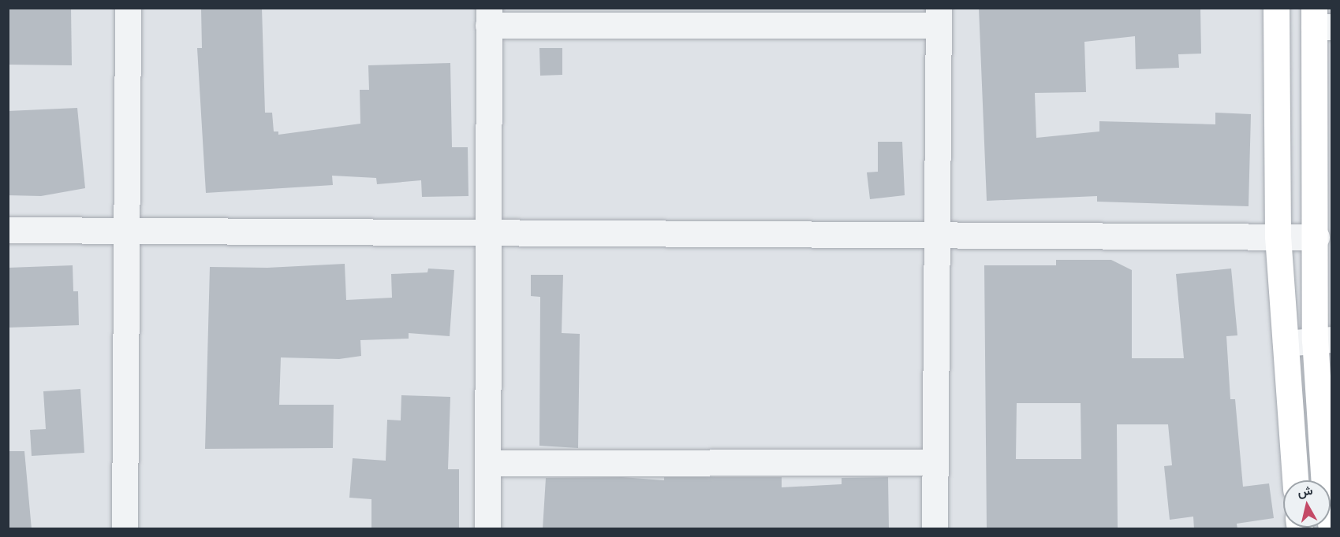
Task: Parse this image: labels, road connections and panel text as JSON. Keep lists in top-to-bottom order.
{
  "north": "top"
}
